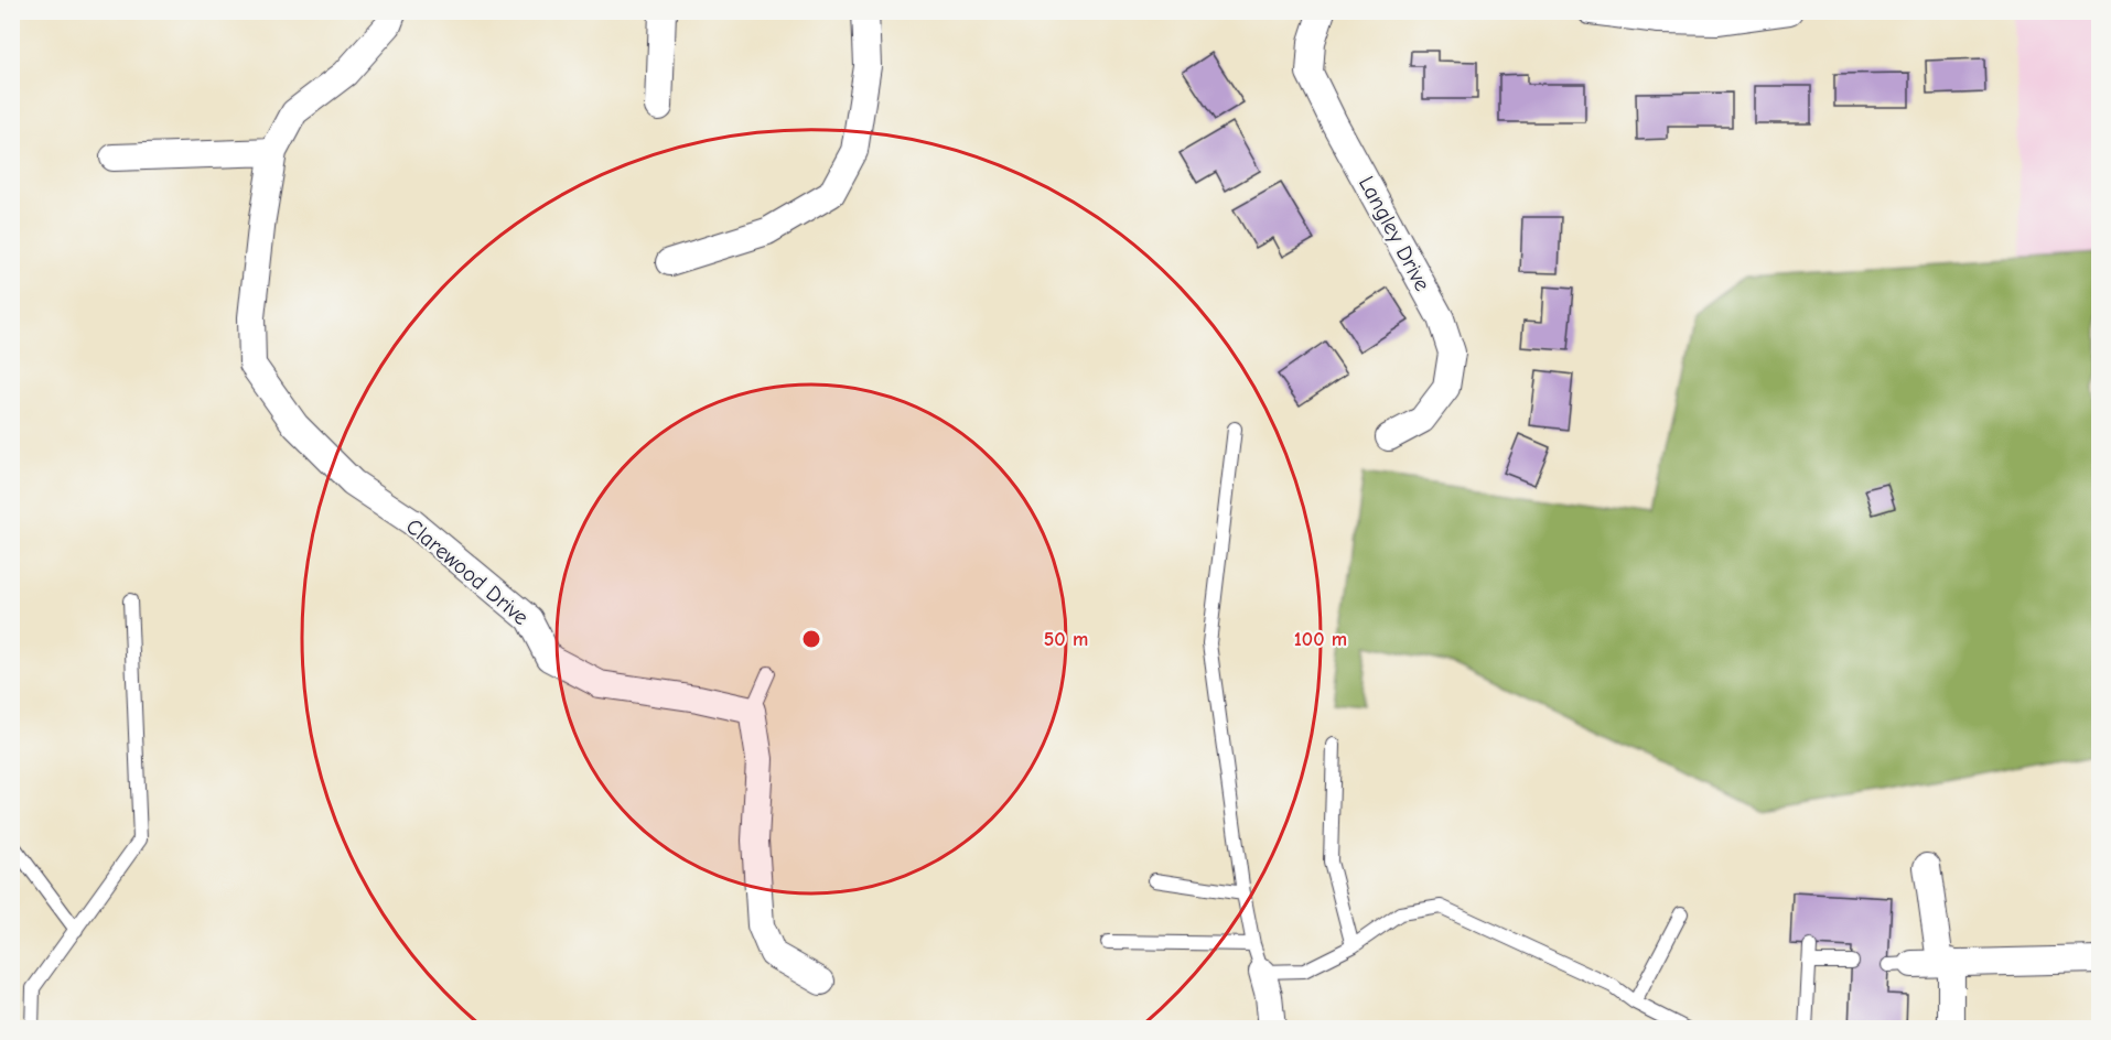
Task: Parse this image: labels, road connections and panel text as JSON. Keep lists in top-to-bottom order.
{
  "streets": {
    "street": ["Langley Drive", "Clarewood Drive"]
  },
  "rings": ["50 m", "100 m"]
}
